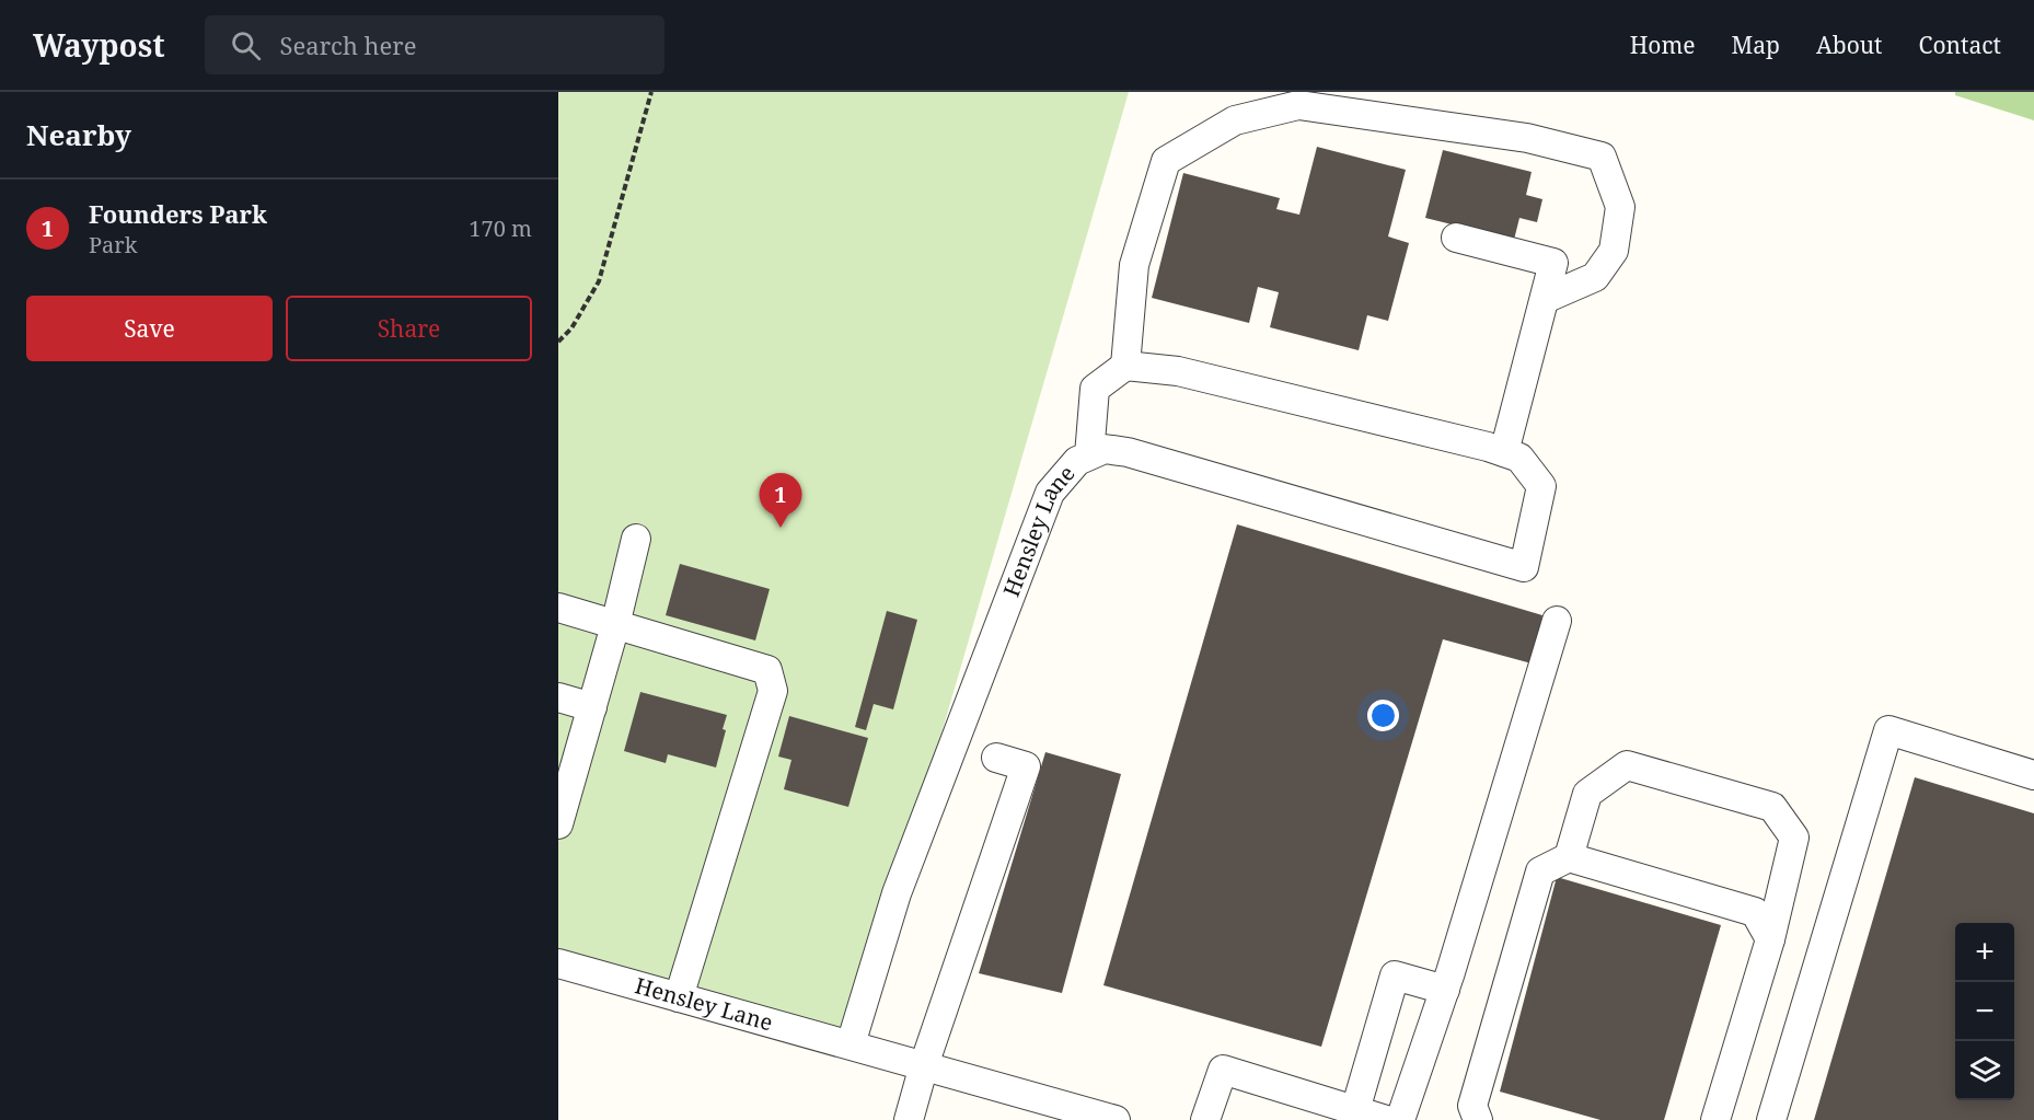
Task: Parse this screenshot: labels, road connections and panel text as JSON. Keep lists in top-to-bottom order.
{
  "streets": {
    "street": ["Hensley Lane"]
  },
  "page": {
    "header": "Waypost",
    "search": "Search here",
    "nav": [
      "Home",
      "Map",
      "About",
      "Contact"
    ],
    "heading": "Nearby",
    "list": [
      {
        "mark": "1",
        "name": "Founders Park",
        "note": "Park",
        "value": "170 m"
      }
    ],
    "buttons": ["Save", "Share"],
    "pins": "1",
    "map_buttons": ["+", "−"]
  }
}
